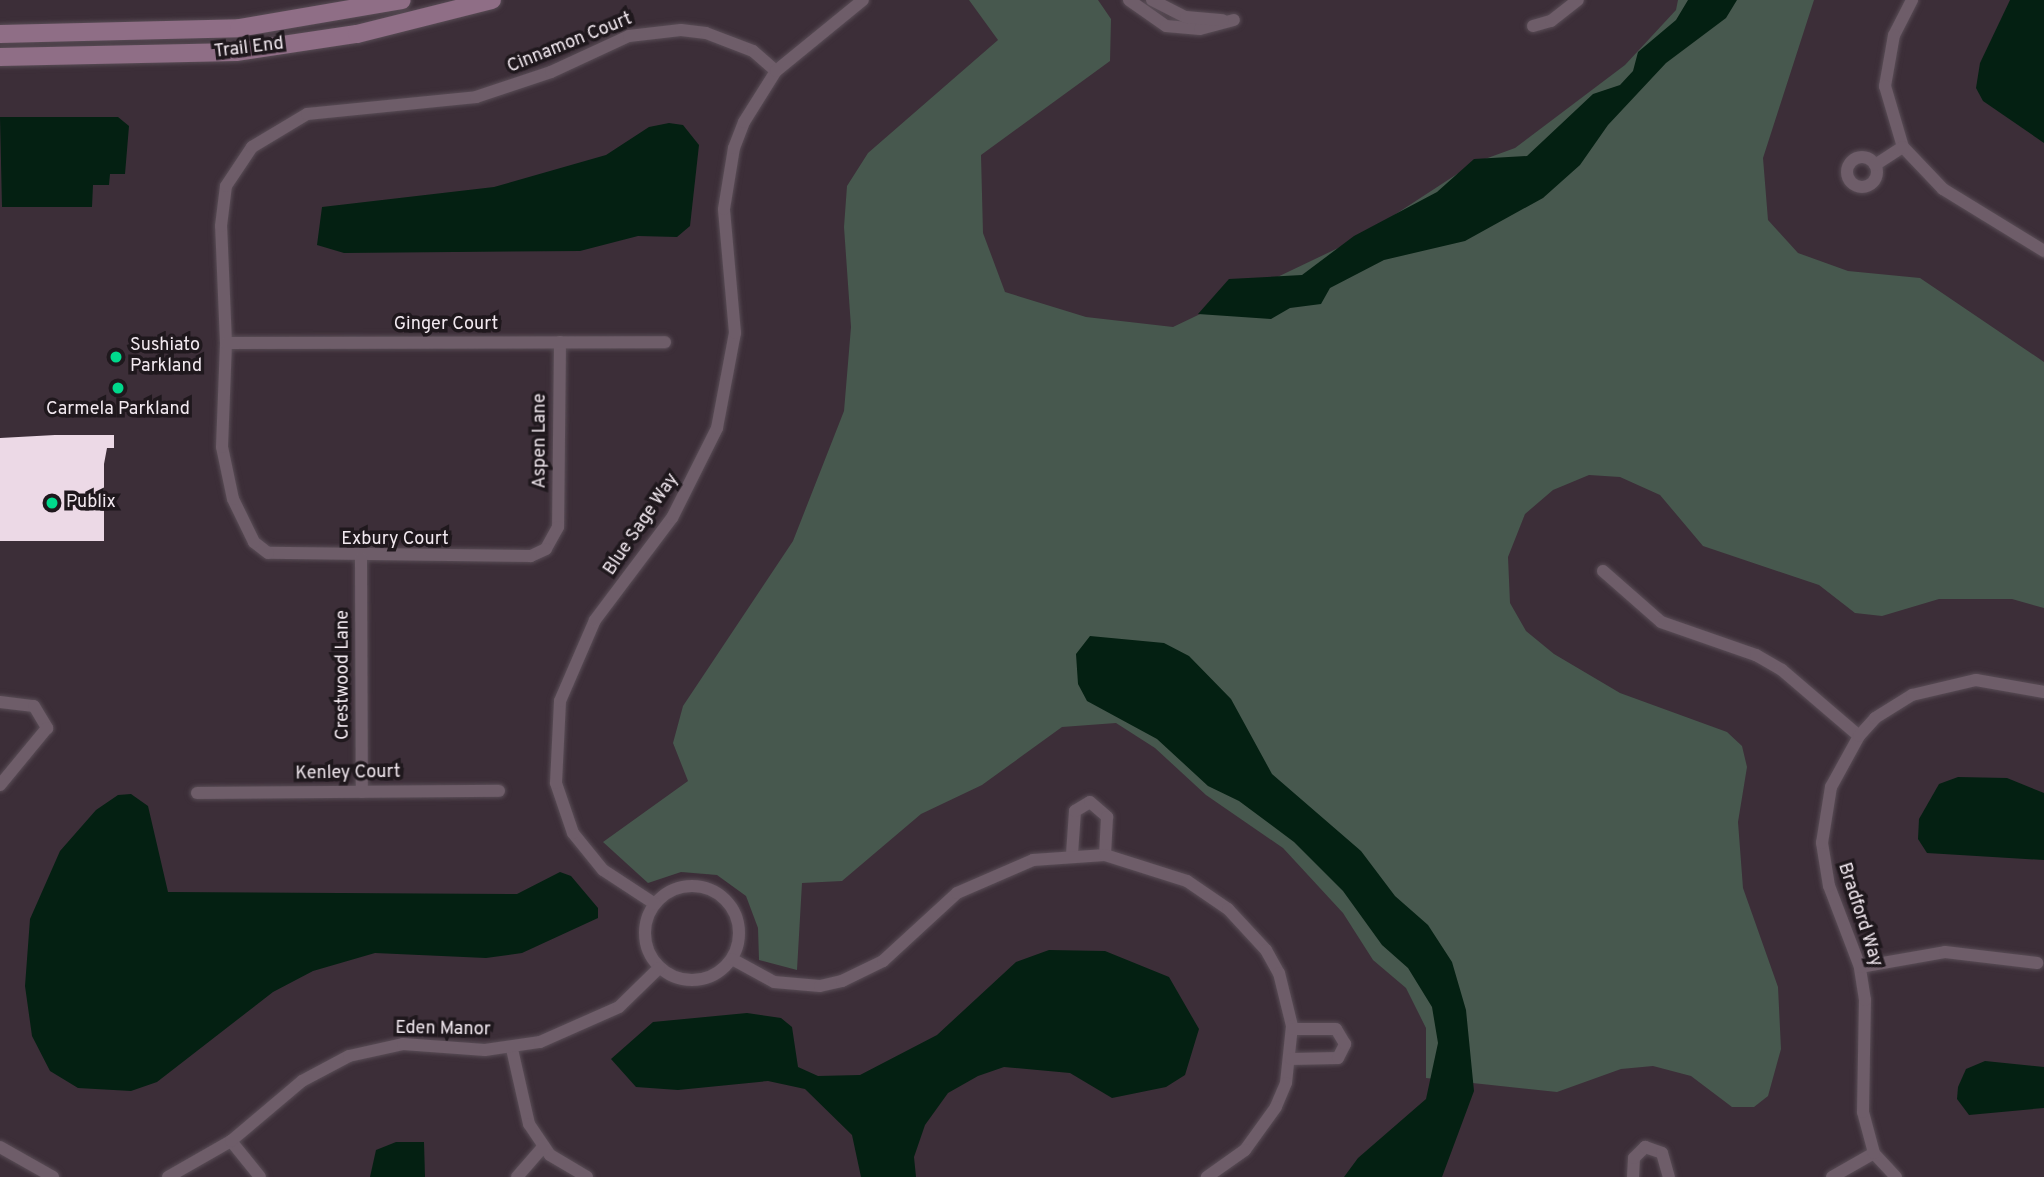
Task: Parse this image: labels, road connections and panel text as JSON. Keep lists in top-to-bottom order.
{
  "streets": {
    "street": [
      "Cinnamon Court",
      "Trail End",
      "Ginger Court",
      "Aspen Lane",
      "Blue Sage Way",
      "Exbury Court",
      "Crestwood Lane",
      "Kenley Court",
      "Bradford Way",
      "Eden Manor"
    ]
  },
  "crossings": [
    ["Cinnamon Court", "Ginger Court"],
    ["Cinnamon Court", "Blue Sage Way"],
    ["Cinnamon Court", "Exbury Court"],
    ["Ginger Court", "Aspen Lane"],
    ["Ginger Court", "Exbury Court"],
    ["Aspen Lane", "Exbury Court"],
    ["Blue Sage Way", "Eden Manor"],
    ["Exbury Court", "Crestwood Lane"],
    ["Crestwood Lane", "Kenley Court"]
  ],
  "places": ["Sushiato Parkland", "Carmela Parkland", "Publix"]
}
